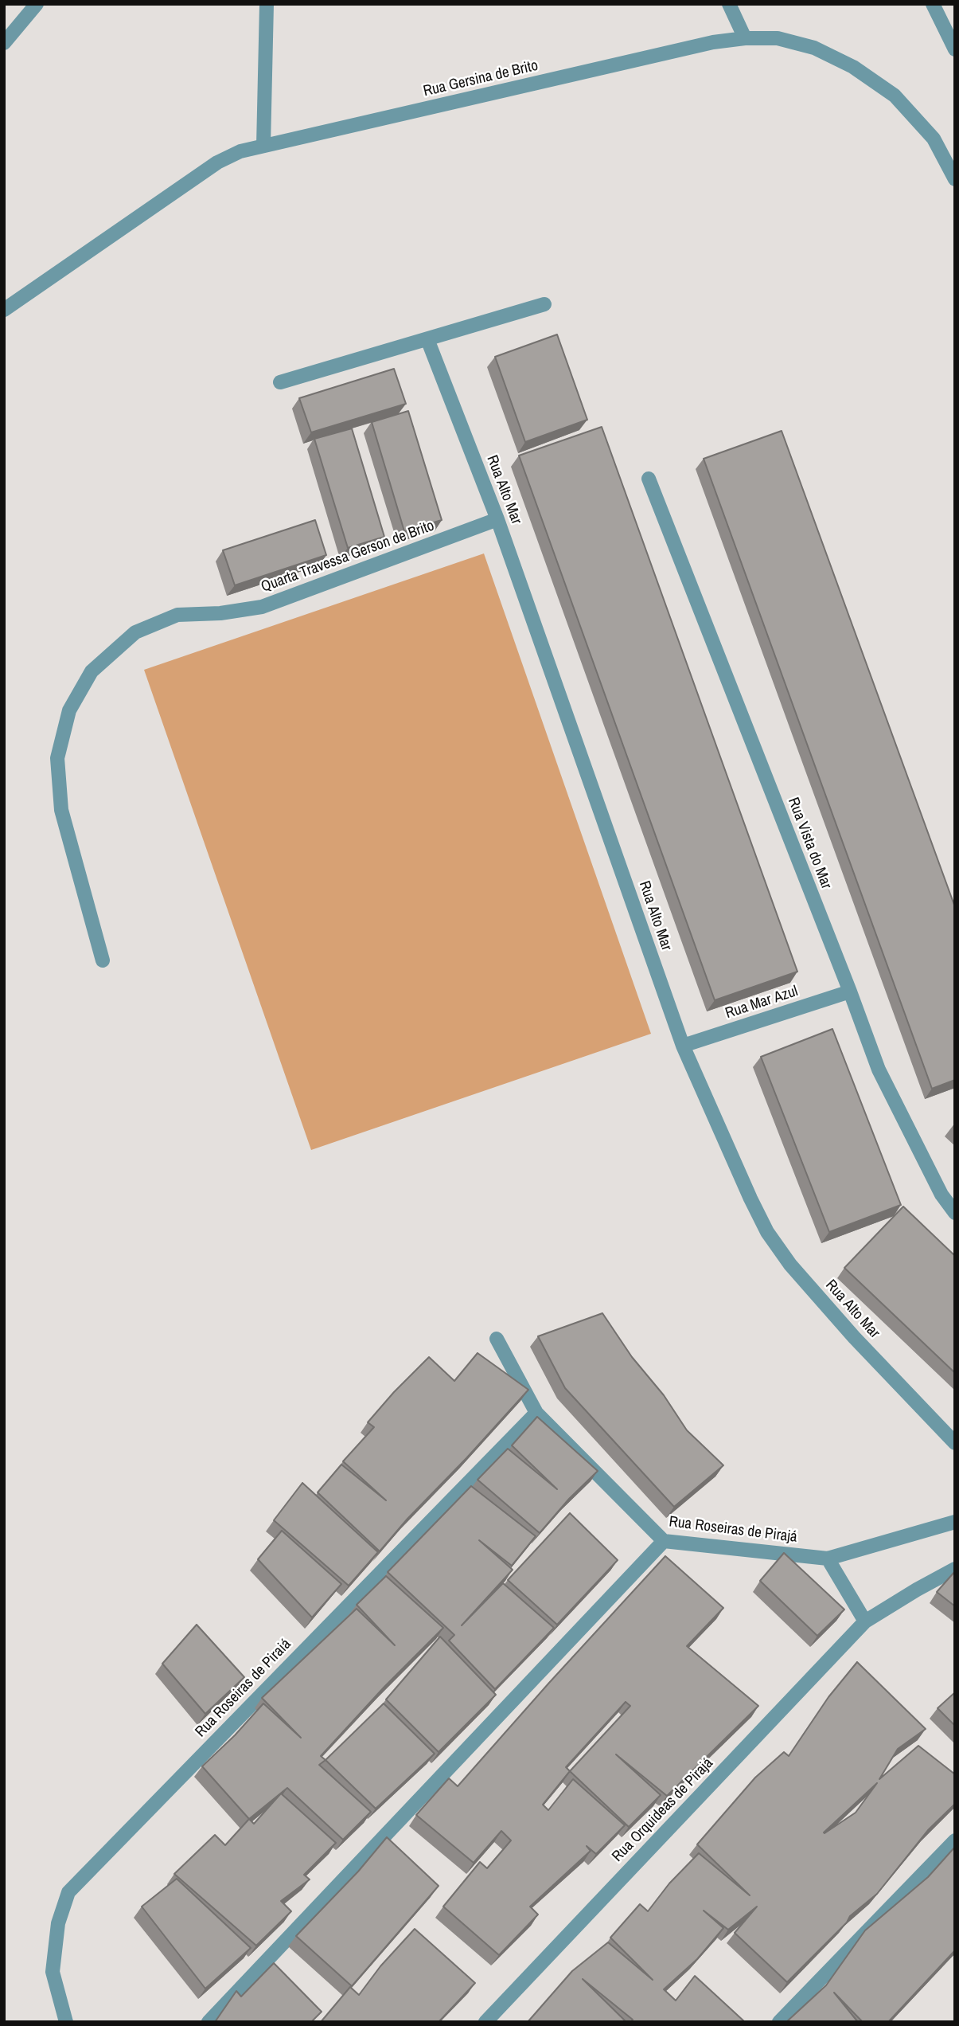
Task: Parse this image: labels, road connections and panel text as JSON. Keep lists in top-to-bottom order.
{
  "streets": {
    "street": [
      "Rua Gersina de Brito",
      "Rua Alto Mar",
      "Quarta Travessa Gerson de Brito",
      "Rua Vista do Mar",
      "Rua Mar Azul",
      "Rua Roseiras de Pirajá",
      "Rua Roseiras de Piraiá",
      "Rua Orquideas de Pirajá"
    ]
  },
  "crossings": [
    ["Rua Alto Mar", "Quarta Travessa Gerson de Brito"],
    ["Rua Alto Mar", "Rua Mar Azul"],
    ["Rua Vista do Mar", "Rua Mar Azul"],
    ["Rua Roseiras de Pirajá", "Rua Roseiras de Piraiá"]
  ]
}
